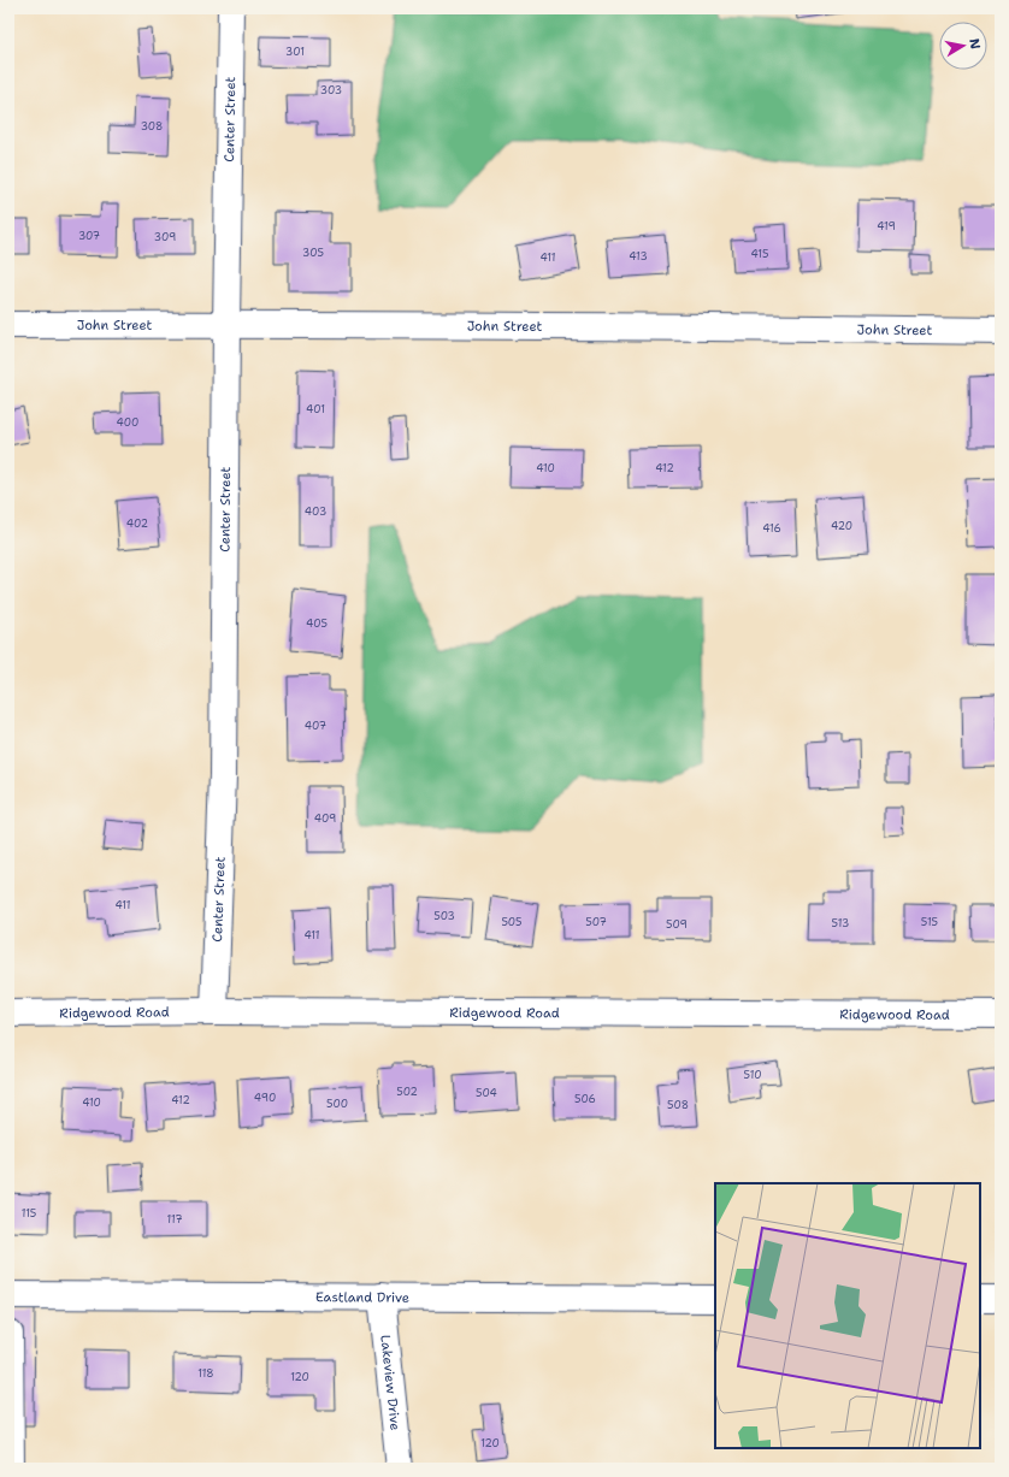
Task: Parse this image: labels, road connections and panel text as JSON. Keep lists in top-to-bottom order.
{
  "streets": {
    "street": [
      "Center Street",
      "John Street",
      "Ridgewood Road",
      "Eastland Drive",
      "Lakeview Drive"
    ]
  },
  "crossings": [
    ["Center Street", "John Street"],
    ["Center Street", "Ridgewood Road"],
    ["Eastland Drive", "Lakeview Drive"]
  ],
  "house_numbers": [
    "301",
    "303",
    "308",
    "419",
    "307",
    "309",
    "305",
    "415",
    "413",
    "411",
    "401",
    "400",
    "410",
    "412",
    "403",
    "402",
    "420",
    "416",
    "405",
    "407",
    "409",
    "411",
    "503",
    "505",
    "507",
    "515",
    "513",
    "509",
    "411",
    "510",
    "502",
    "504",
    "490",
    "506",
    "412",
    "410",
    "500",
    "508",
    "115",
    "117",
    "118",
    "120",
    "120"
  ],
  "north": "right"
}
